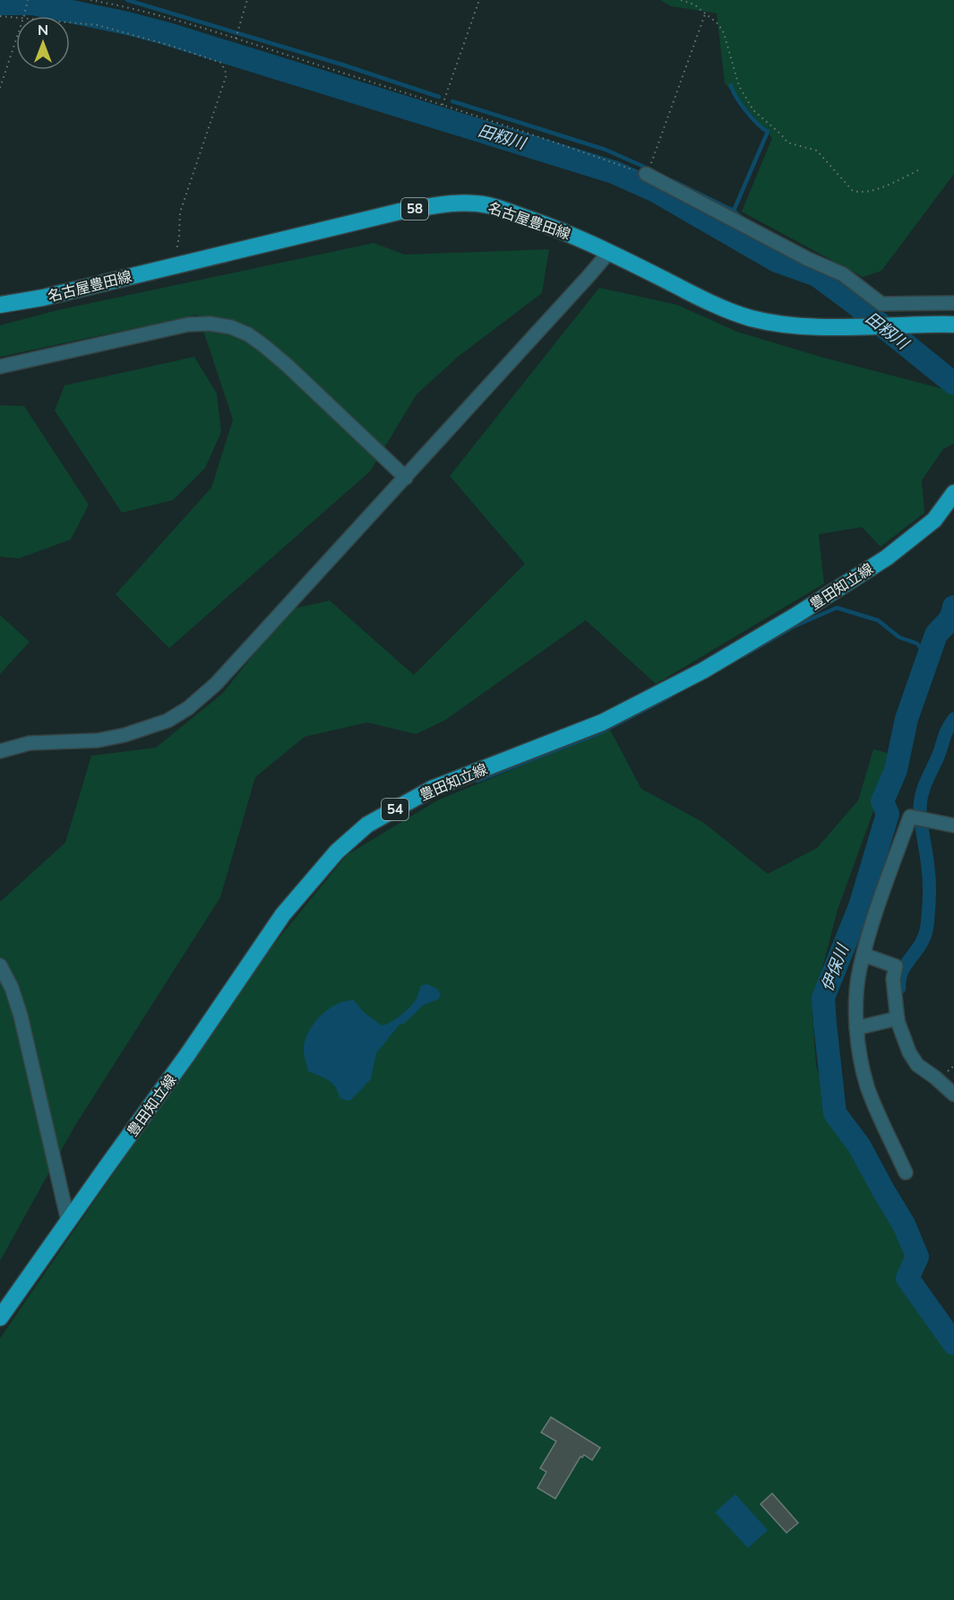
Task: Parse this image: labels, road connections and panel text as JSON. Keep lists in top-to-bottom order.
{
  "streets": {
    "main road": [
      "58",
      "名古屋豊田線",
      "豊田知立線",
      "54"
    ]
  },
  "water": ["田籾川", "伊保川"],
  "north": "top"
}
